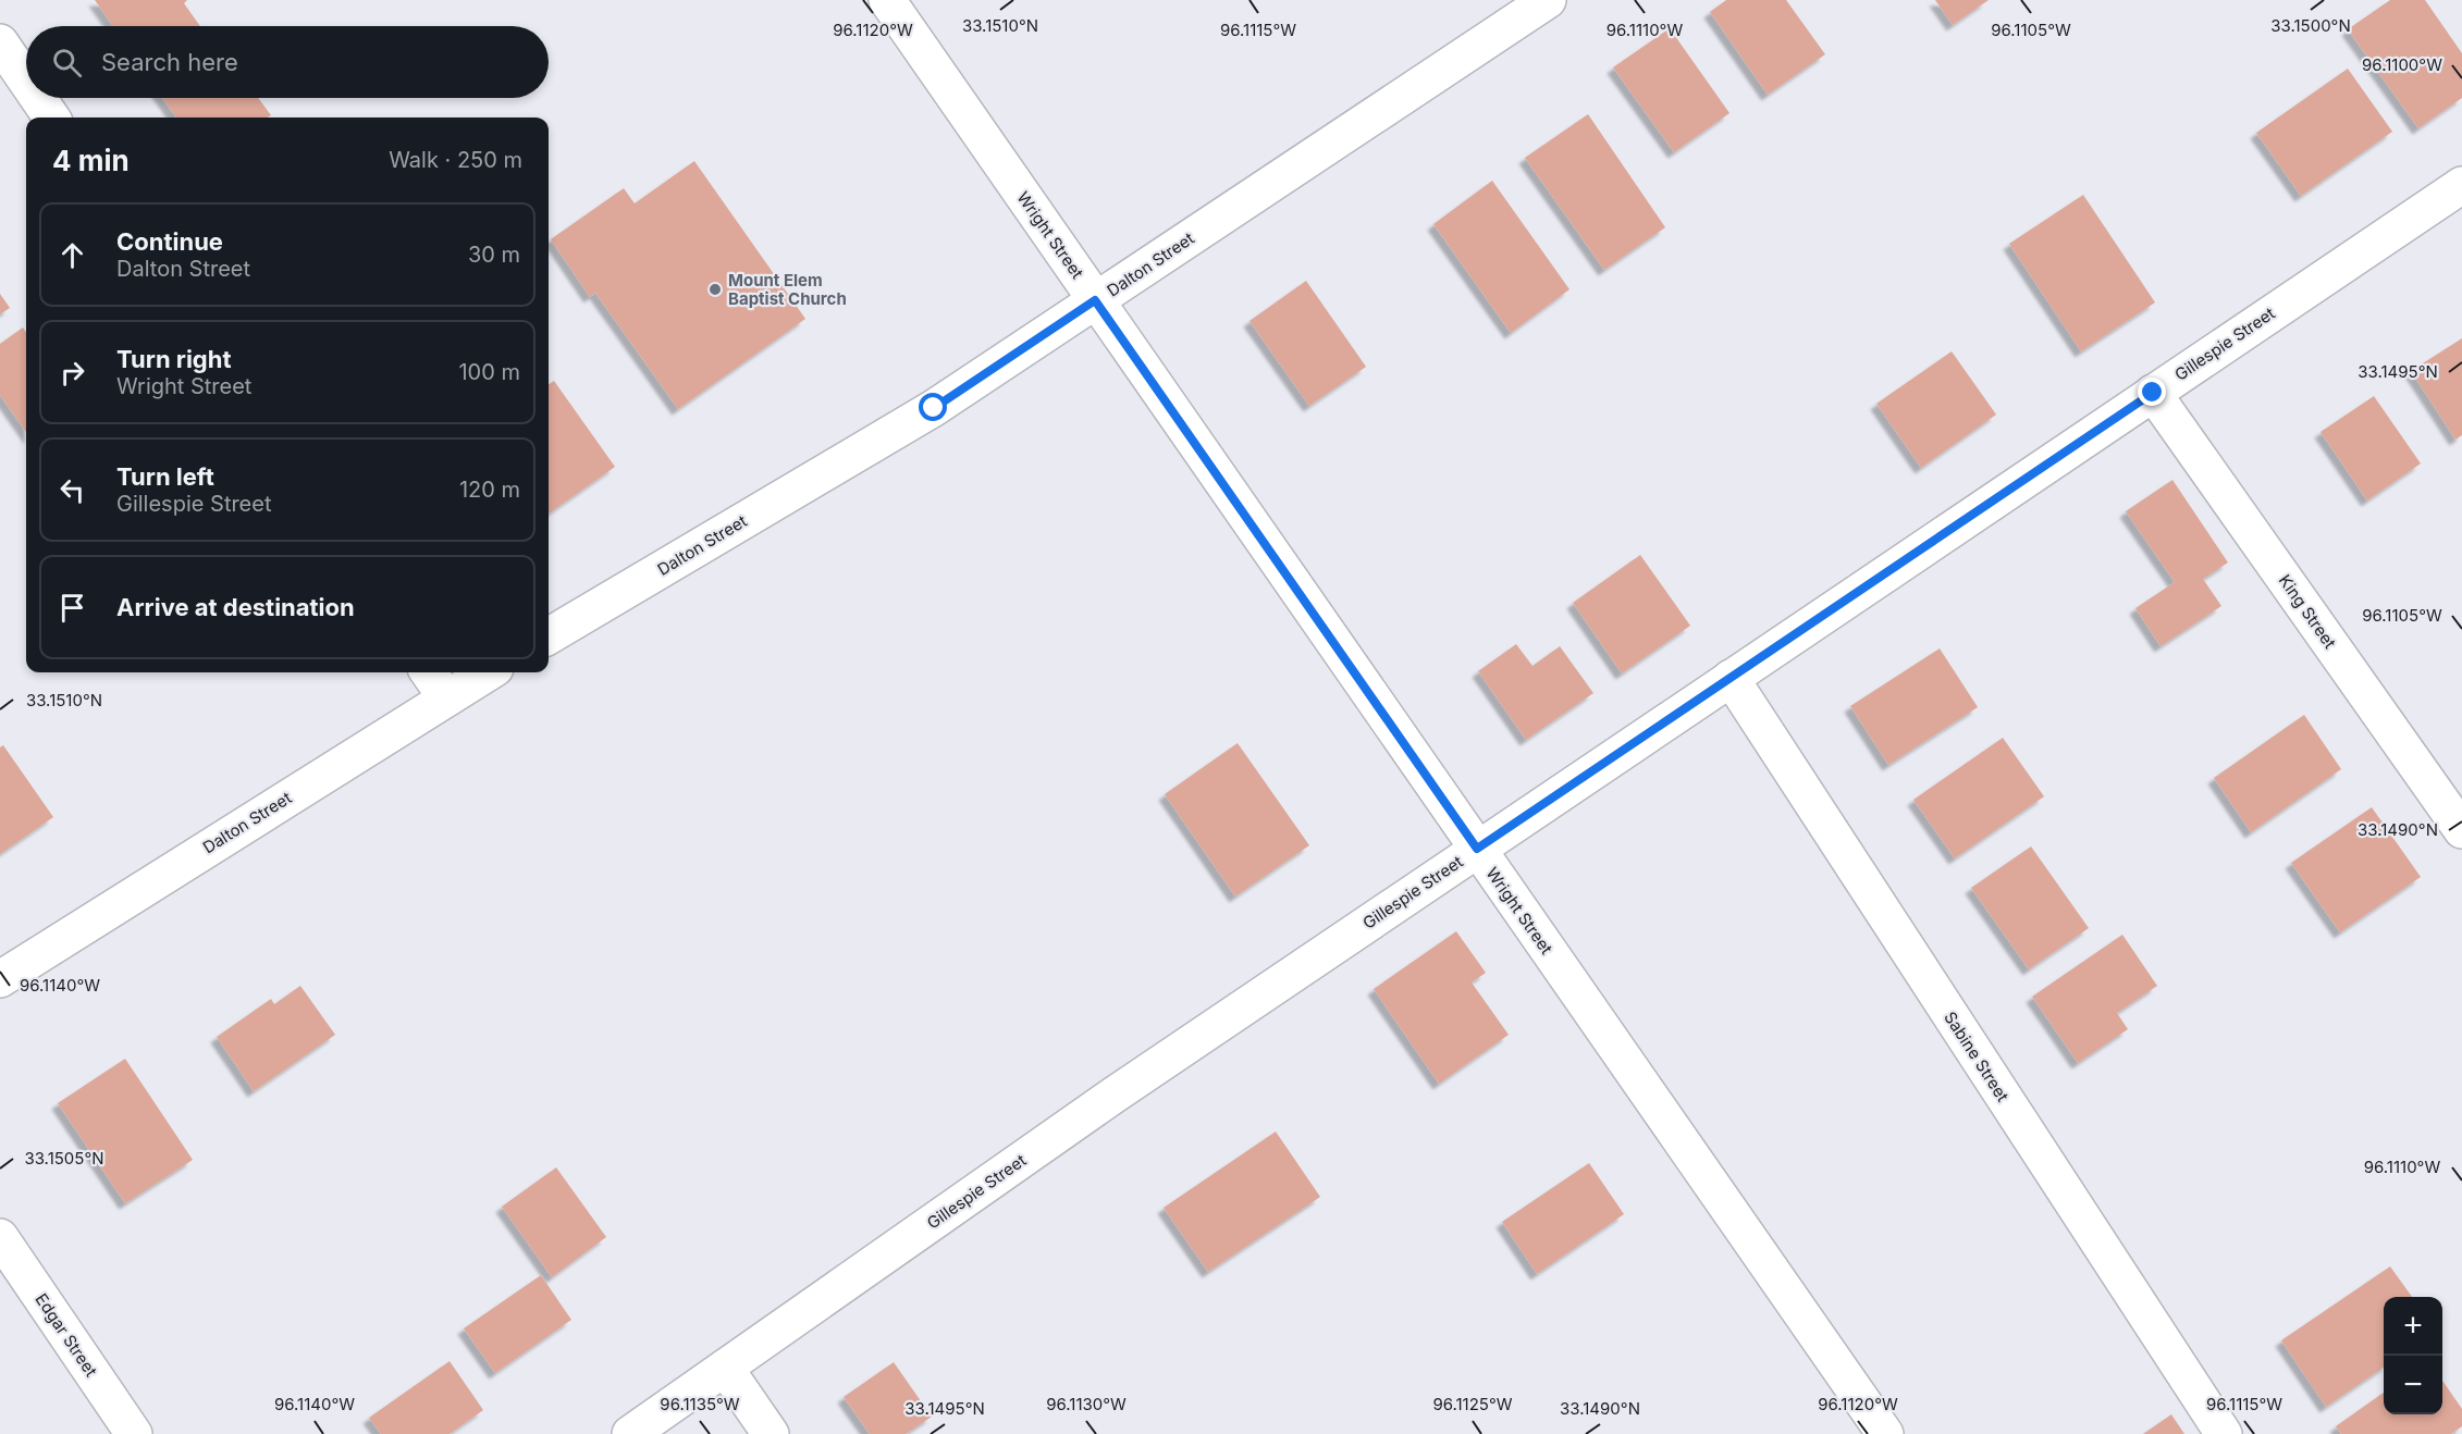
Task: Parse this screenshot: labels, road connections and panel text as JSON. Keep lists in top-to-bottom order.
{
  "streets": {
    "street": [
      "Wright Street",
      "Dalton Street",
      "Gillespie Street",
      "King Street",
      "Sabine Street",
      "Edgar Street"
    ]
  },
  "crossings": [
    ["Wright Street", "Dalton Street"],
    ["Wright Street", "Gillespie Street"],
    ["Gillespie Street", "King Street"],
    ["Gillespie Street", "Sabine Street"]
  ],
  "places": ["Mount Elem Baptist Church"],
  "page": {
    "search": "Search here",
    "heading": ["4 min", "Walk · 250 m"],
    "list": [
      ["Continue", "Dalton Street", "30 m"],
      ["Turn right", "Wright Street", "100 m"],
      ["Turn left", "Gillespie Street", "120 m"],
      "Arrive at destination"
    ],
    "map_buttons": ["+", "−"]
  },
  "coordinates": [
    "33.1510°N",
    "33.1500°N",
    "96.1120°W",
    "96.1115°W",
    "96.1105°W",
    "96.1110°W",
    "96.1100°W",
    "33.1495°N",
    "33.1490°N",
    "96.1140°W",
    "33.1505°N",
    "96.1135°W",
    "96.1130°W",
    "96.1125°W"
  ]
}
